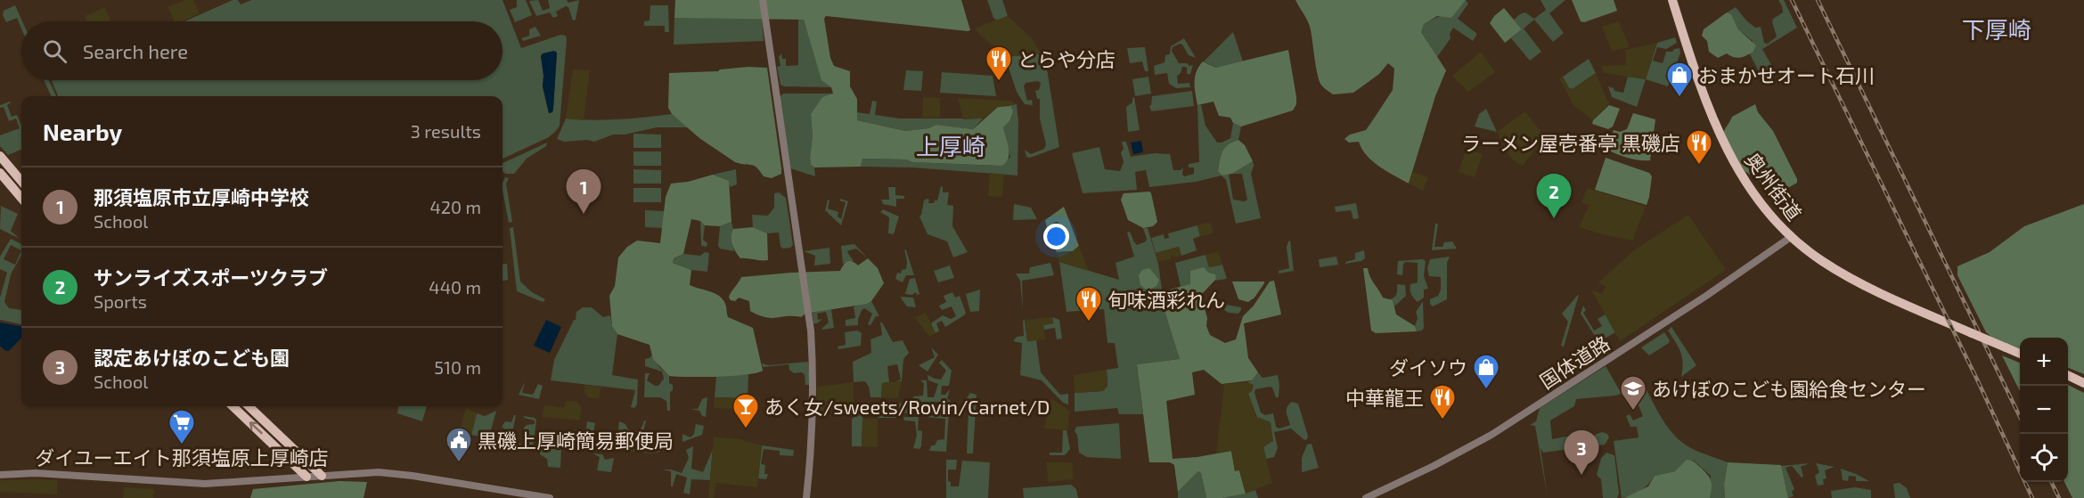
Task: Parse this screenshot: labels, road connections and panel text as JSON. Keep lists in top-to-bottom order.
{
  "streets": {
    "main road": ["奥州街道"],
    "street": ["国体道路"]
  },
  "crossings": [
    ["奥州街道", "国体道路"]
  ],
  "districts": ["下厚崎", "上厚崎"],
  "places": {
    "restaurant": [
      "とらや分店",
      "ラーメン屋壱番亭 黒磯店",
      "旬味酒彩れん",
      "中華龍王"
    ],
    "shop": ["おまかせオート石川", "ダイソウ"],
    "school or university": ["あけぼのこども園給食センター"],
    "bar": ["あく女/sweets/Rovin/Carnet/D"],
    "supermarket": ["ダイユーエイト那須塩原上厚崎店"],
    "public building": ["黒磯上厚崎簡易郵便局"]
  },
  "page": {
    "search": "Search here",
    "heading": ["Nearby", "3 results"],
    "list": [
      {
        "mark": "1",
        "name": "那須塩原市立厚崎中学校",
        "note": "School",
        "value": "420 m"
      },
      {
        "mark": "2",
        "name": "サンライズスポーツクラブ",
        "note": "Sports",
        "value": "440 m"
      },
      {
        "mark": "3",
        "name": "認定あけぼのこども園",
        "note": "School",
        "value": "510 m"
      }
    ],
    "pins": ["1", "2", "3"],
    "map_buttons": ["+", "−"]
  }
}
